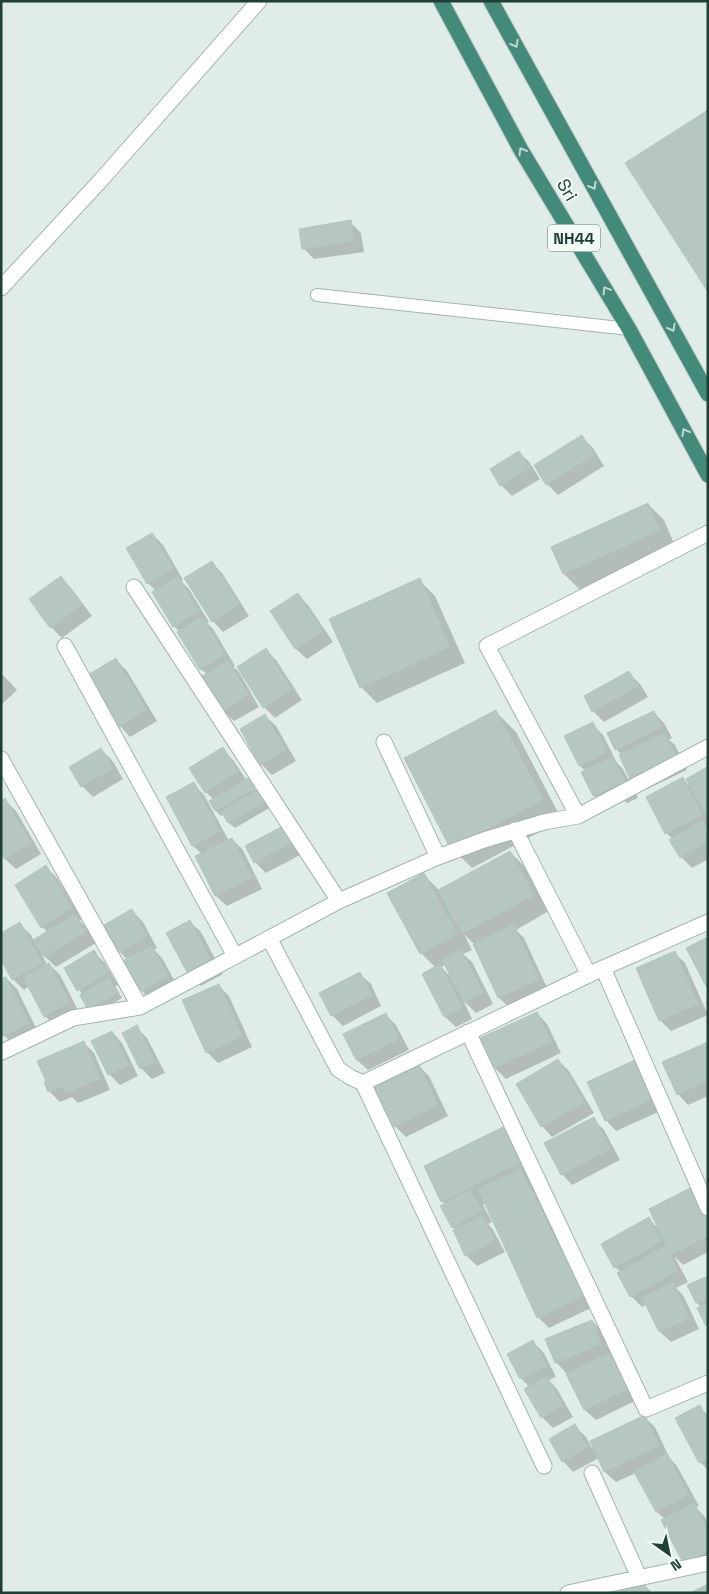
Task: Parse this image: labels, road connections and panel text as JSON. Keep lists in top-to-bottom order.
{
  "streets": {
    "highway": ["Sri", "NH44"]
  },
  "north": "bottom right"
}
